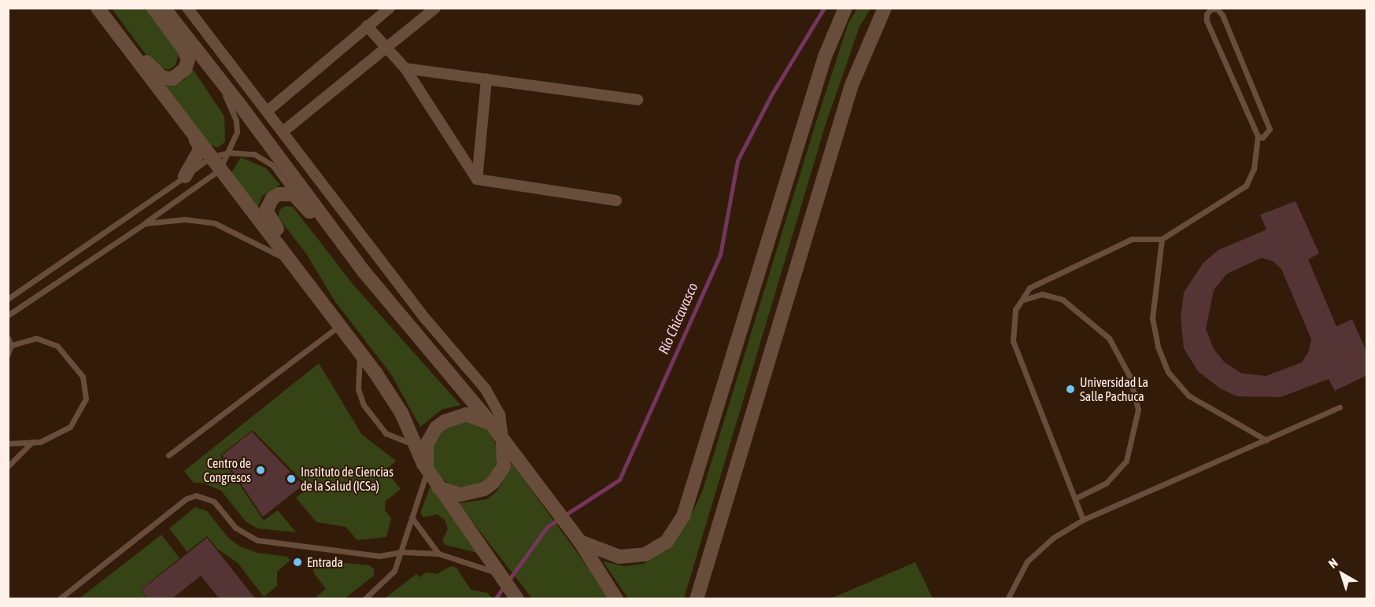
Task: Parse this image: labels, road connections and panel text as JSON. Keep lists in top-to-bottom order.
{
  "water": ["Río Chicavasco"],
  "places": [
    "Universidad La Salle Pachuca",
    "Centro de Congresos",
    "Instituto de Ciencias de la Salud (ICSa)",
    "Entrada"
  ],
  "north": "top left"
}
